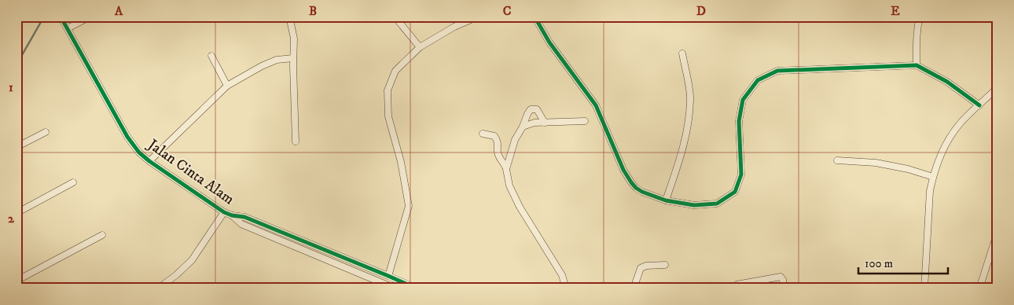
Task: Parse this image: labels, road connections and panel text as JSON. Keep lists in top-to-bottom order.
{
  "streets": {
    "street": ["Jalan Cinta Alam"]
  },
  "scale_bar": "100 m",
  "grid": {
    "columns": [
      "A",
      "B",
      "C",
      "D",
      "E"
    ],
    "rows": ["1", "2"]
  }
}
